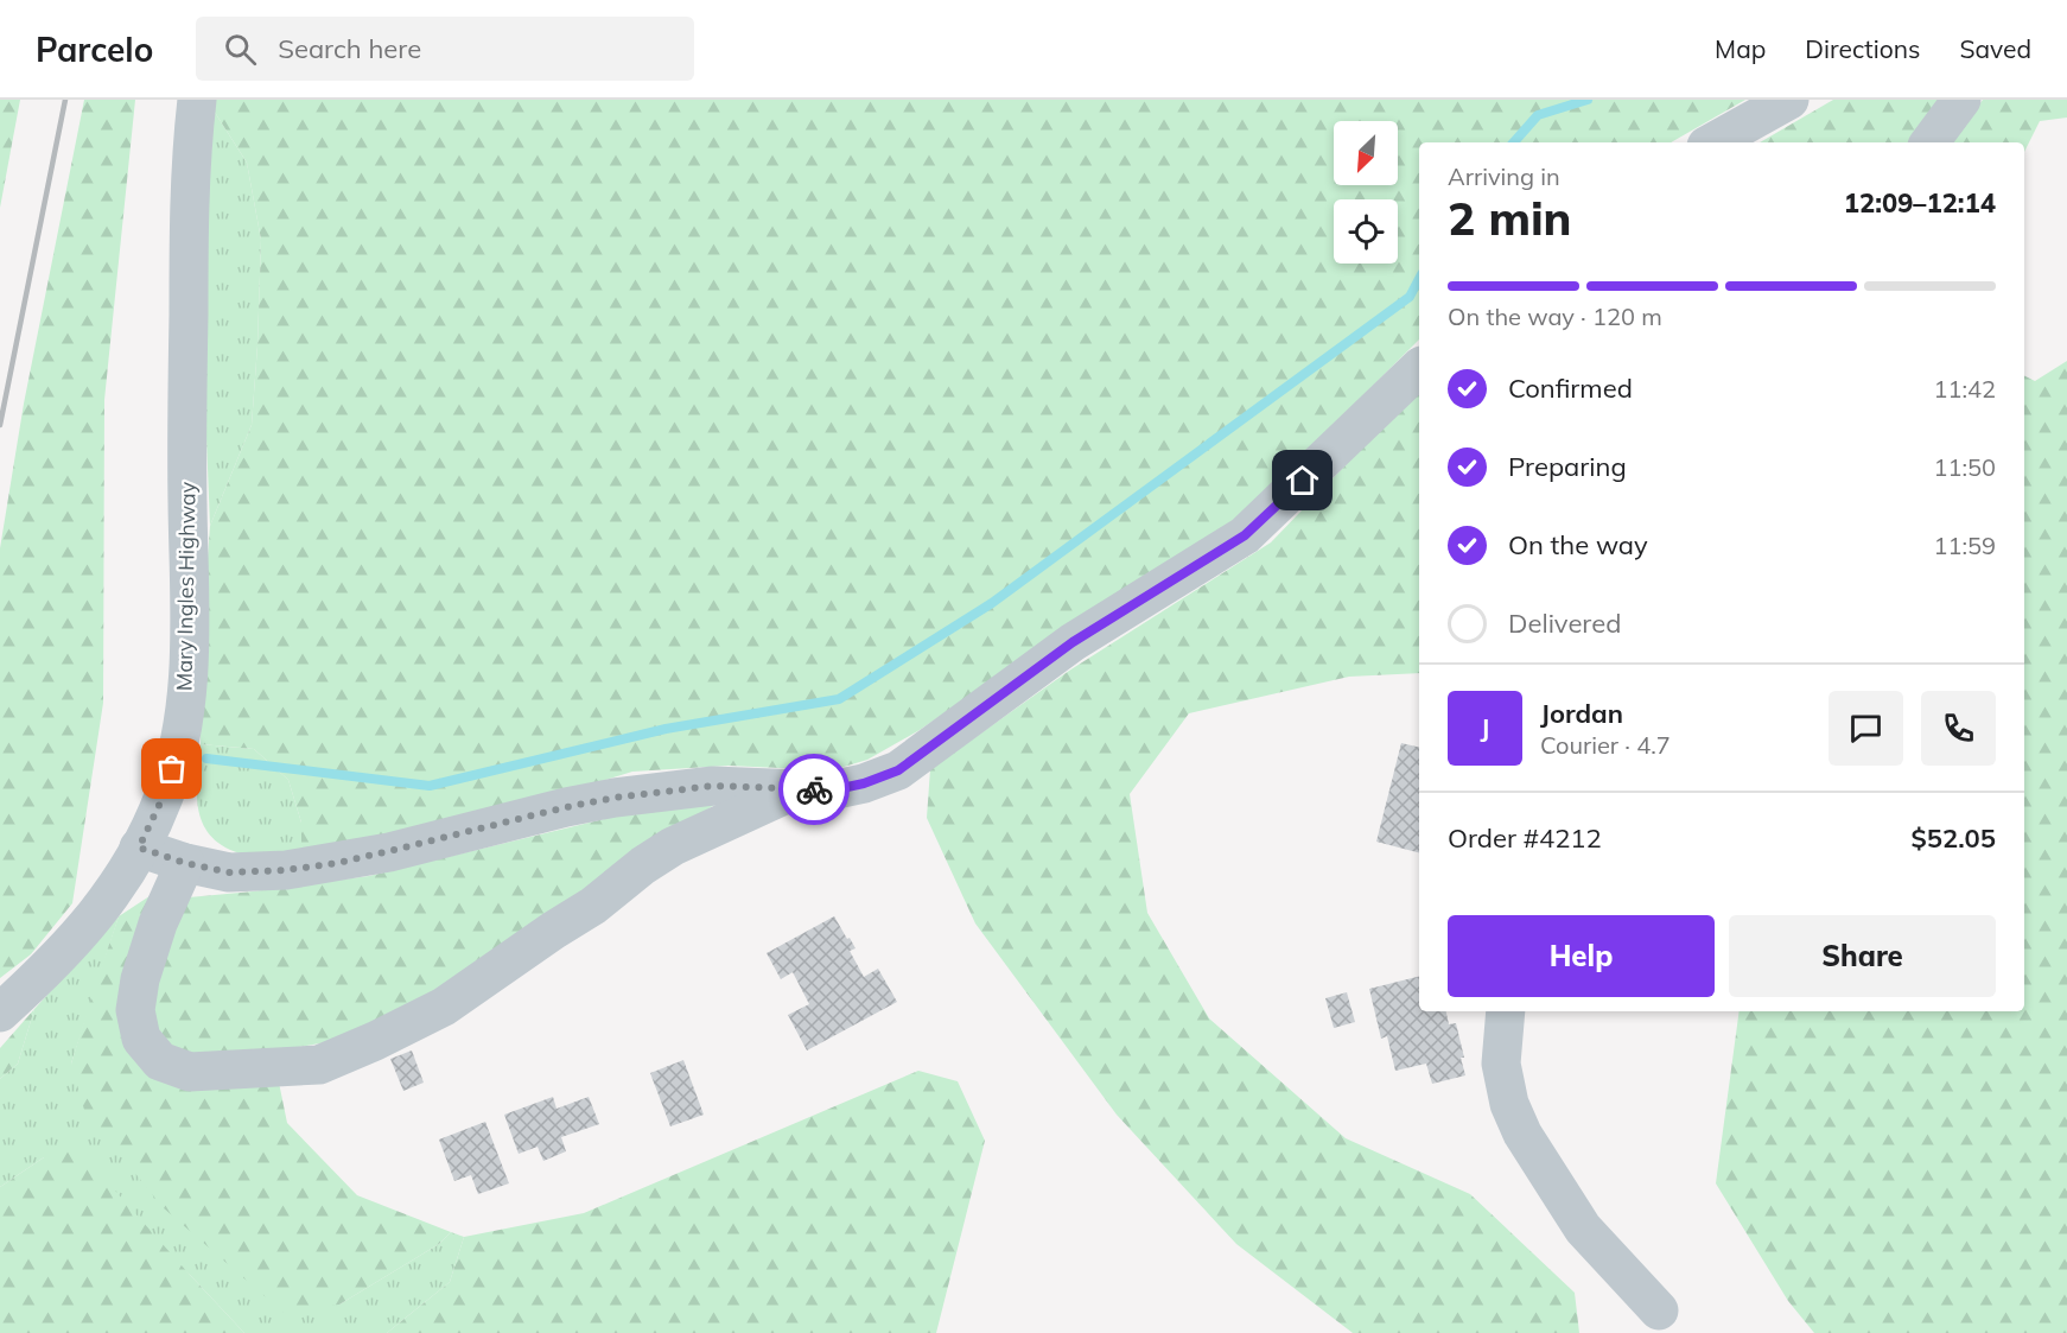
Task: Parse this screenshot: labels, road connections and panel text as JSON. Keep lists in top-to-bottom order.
{
  "streets": {
    "street": ["Mary Ingles Highway"]
  },
  "north": "bottom left",
  "page": {
    "header": "Parcelo",
    "search": "Search here",
    "nav": ["Map", "Directions", "Saved"],
    "heading": ["2 min", "Arriving in", "12:09–12:14"],
    "panel": [
      "Jordan",
      "Courier · 4.7",
      "Order #4212",
      "$52.05"
    ],
    "bar": "On the way · 120 m",
    "list": [
      ["Confirmed", "11:42"],
      ["Preparing", "11:50"],
      ["On the way", "11:59"],
      "Delivered"
    ],
    "round": "J",
    "buttons": ["Help", "Share"]
  }
}
